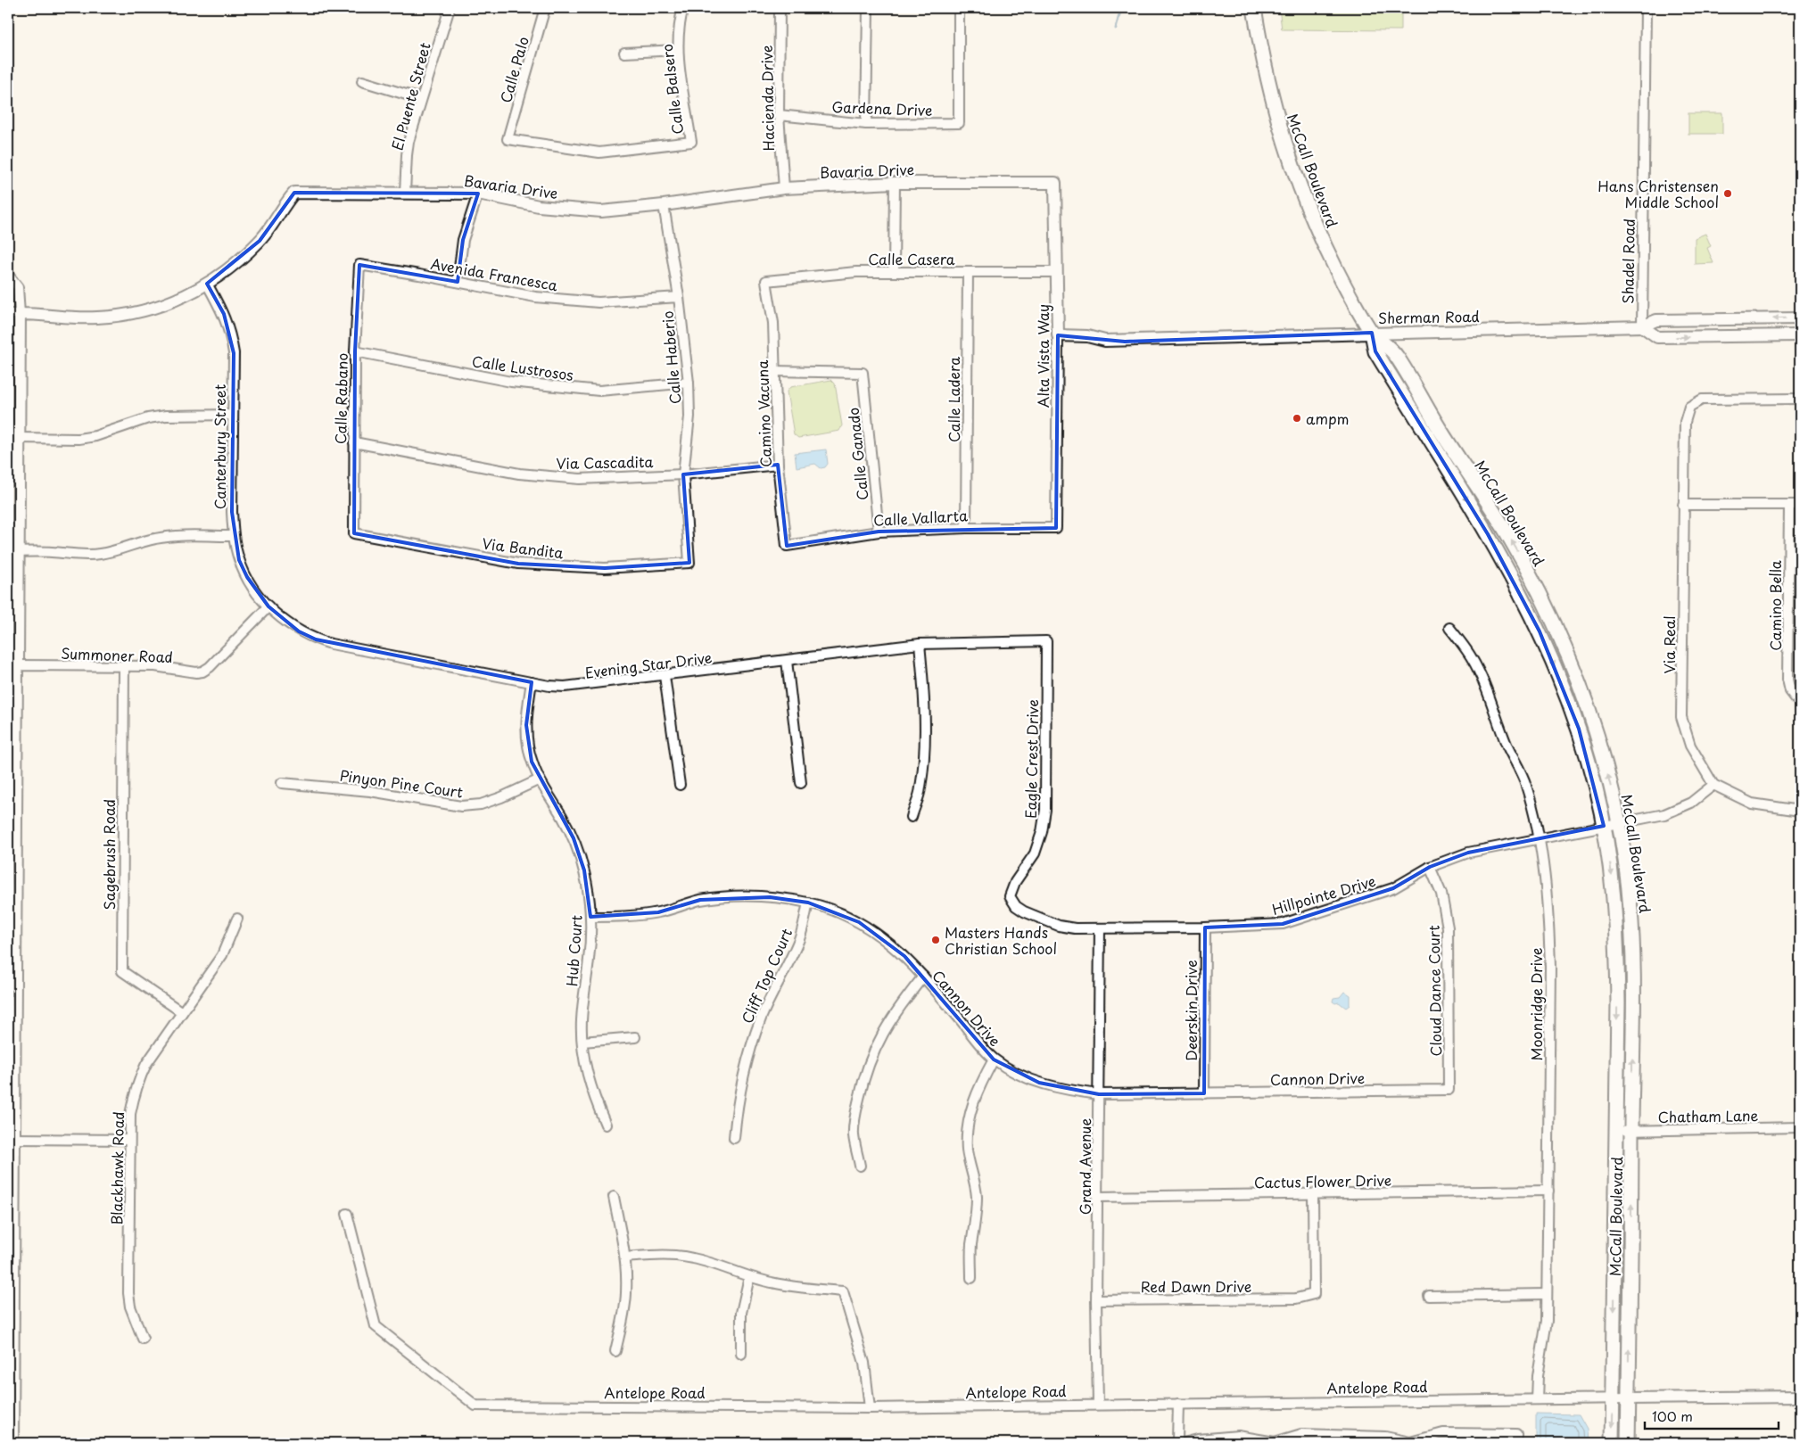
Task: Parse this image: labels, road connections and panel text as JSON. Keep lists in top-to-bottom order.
{
  "streets": {
    "main road": ["McCall Boulevard"],
    "street": [
      "Calle Palo",
      "Calle Balsero",
      "El Puente Street",
      "Hacienda Drive",
      "Gardena Drive",
      "Bavaria Drive",
      "Calle Casera",
      "Shadel Road",
      "Avenida Francesca",
      "Sherman Road",
      "Alta Vista Way",
      "Calle Haberio",
      "Calle Lustrosos",
      "Calle Rabano",
      "Calle Ladera",
      "Camino Vacuna",
      "Canterbury Street",
      "Calle Ganado",
      "Via Cascadita",
      "Calle Vallarta",
      "Via Bandita",
      "Camino Bella",
      "Via Real",
      "Summoner Road",
      "Evening Star Drive",
      "Eagle Crest Drive",
      "Pinyon Pine Court",
      "Sagebrush Road",
      "Hillpointe Drive",
      "Hub Court",
      "Cliff Top Court",
      "Cloud Dance Court",
      "Moonridge Drive",
      "Cannon Drive",
      "Deerskin Drive",
      "Chatham Lane",
      "Grand Avenue",
      "Blackhawk Road",
      "Cactus Flower Drive",
      "Red Dawn Drive",
      "Antelope Road"
    ]
  },
  "crossings": [
    ["Calle Palo", "Calle Balsero"],
    ["El Puente Street", "Bavaria Drive"],
    ["Hacienda Drive", "Gardena Drive"],
    ["Hacienda Drive", "Bavaria Drive"],
    ["Bavaria Drive", "Alta Vista Way"],
    ["Bavaria Drive", "Calle Haberio"],
    ["Bavaria Drive", "Canterbury Street"],
    ["McCall Boulevard", "Sherman Road"],
    ["McCall Boulevard", "Hillpointe Drive"],
    ["McCall Boulevard", "Chatham Lane"],
    ["McCall Boulevard", "Antelope Road"],
    ["Calle Casera", "Alta Vista Way"],
    ["Calle Casera", "Calle Ladera"],
    ["Calle Casera", "Camino Vacuna"],
    ["Shadel Road", "Sherman Road"],
    ["Avenida Francesca", "Calle Haberio"],
    ["Avenida Francesca", "Calle Rabano"],
    ["Sherman Road", "Alta Vista Way"],
    ["Alta Vista Way", "Calle Vallarta"],
    ["Calle Haberio", "Calle Lustrosos"],
    ["Calle Haberio", "Via Cascadita"],
    ["Calle Haberio", "Via Bandita"],
    ["Calle Lustrosos", "Calle Rabano"],
    ["Calle Rabano", "Via Cascadita"],
    ["Calle Rabano", "Via Bandita"],
    ["Calle Ladera", "Calle Vallarta"],
    ["Camino Vacuna", "Calle Ganado"],
    ["Camino Vacuna", "Via Cascadita"],
    ["Camino Vacuna", "Calle Vallarta"],
    ["Canterbury Street", "Summoner Road"],
    ["Canterbury Street", "Evening Star Drive"],
    ["Calle Ganado", "Calle Vallarta"],
    ["Via Real", "Hillpointe Drive"],
    ["Summoner Road", "Evening Star Drive"],
    ["Summoner Road", "Sagebrush Road"],
    ["Evening Star Drive", "Eagle Crest Drive"],
    ["Evening Star Drive", "Hub Court"],
    ["Eagle Crest Drive", "Hillpointe Drive"],
    ["Pinyon Pine Court", "Hub Court"],
    ["Sagebrush Road", "Blackhawk Road"],
    ["Hillpointe Drive", "Cloud Dance Court"],
    ["Hillpointe Drive", "Moonridge Drive"],
    ["Hillpointe Drive", "Deerskin Drive"],
    ["Hillpointe Drive", "Grand Avenue"],
    ["Hub Court", "Cannon Drive"],
    ["Cliff Top Court", "Cannon Drive"],
    ["Cloud Dance Court", "Cannon Drive"],
    ["Moonridge Drive", "Cactus Flower Drive"],
    ["Moonridge Drive", "Antelope Road"],
    ["Cannon Drive", "Deerskin Drive"],
    ["Cannon Drive", "Grand Avenue"],
    ["Grand Avenue", "Cactus Flower Drive"],
    ["Grand Avenue", "Red Dawn Drive"],
    ["Grand Avenue", "Antelope Road"],
    ["Cactus Flower Drive", "Red Dawn Drive"]
  ],
  "places": ["Hans Christensen Middle School", "ampm", "Masters Hands Christian School"],
  "scale_bar": "100 m"
}
